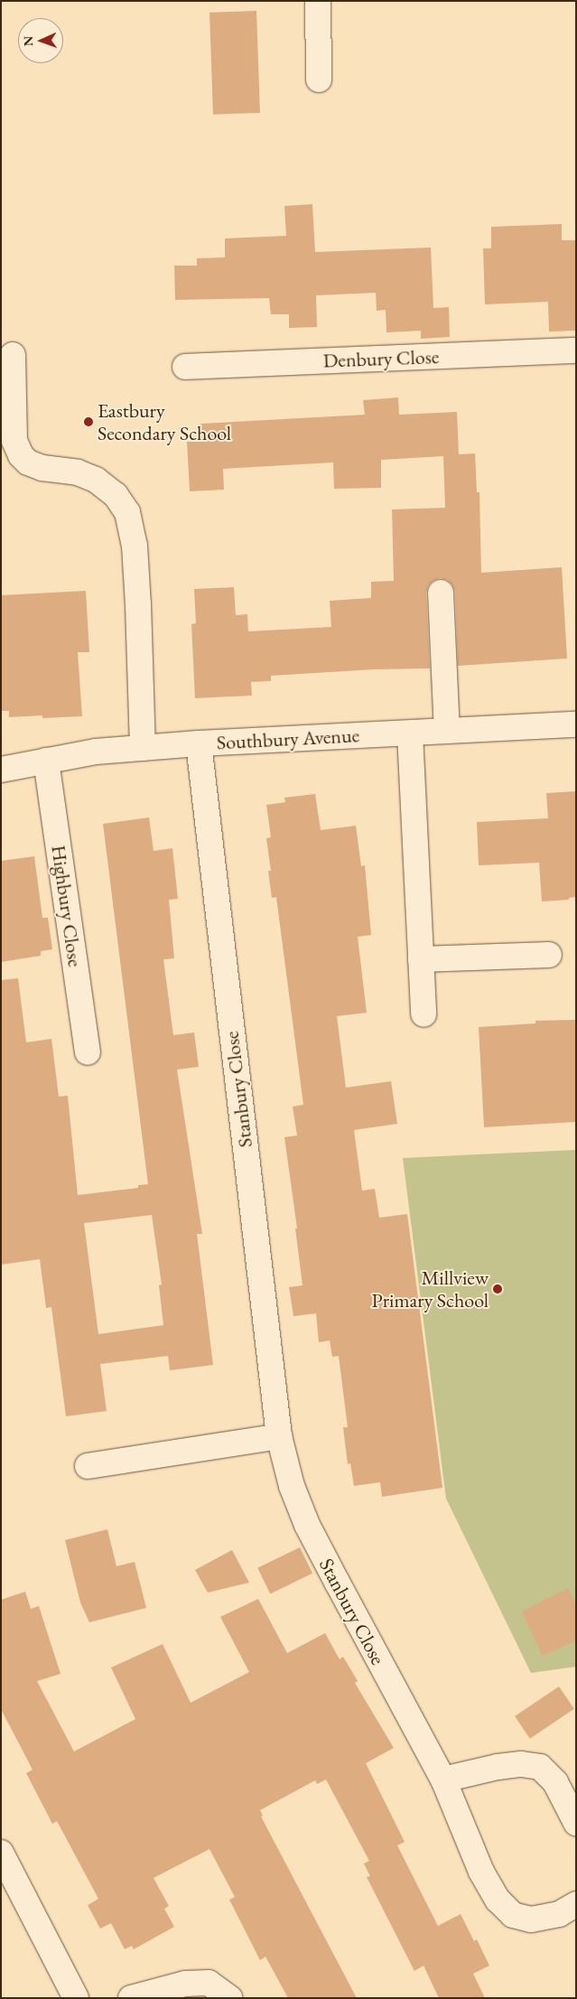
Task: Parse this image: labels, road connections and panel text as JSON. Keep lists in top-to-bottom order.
{
  "streets": {
    "street": [
      "Denbury Close",
      "Southbury Avenue",
      "Highbury Close",
      "Stanbury Close"
    ]
  },
  "crossings": [
    ["Southbury Avenue", "Highbury Close"],
    ["Southbury Avenue", "Stanbury Close"]
  ],
  "places": ["Eastbury Secondary School", "Millview Primary School"],
  "north": "left"
}
